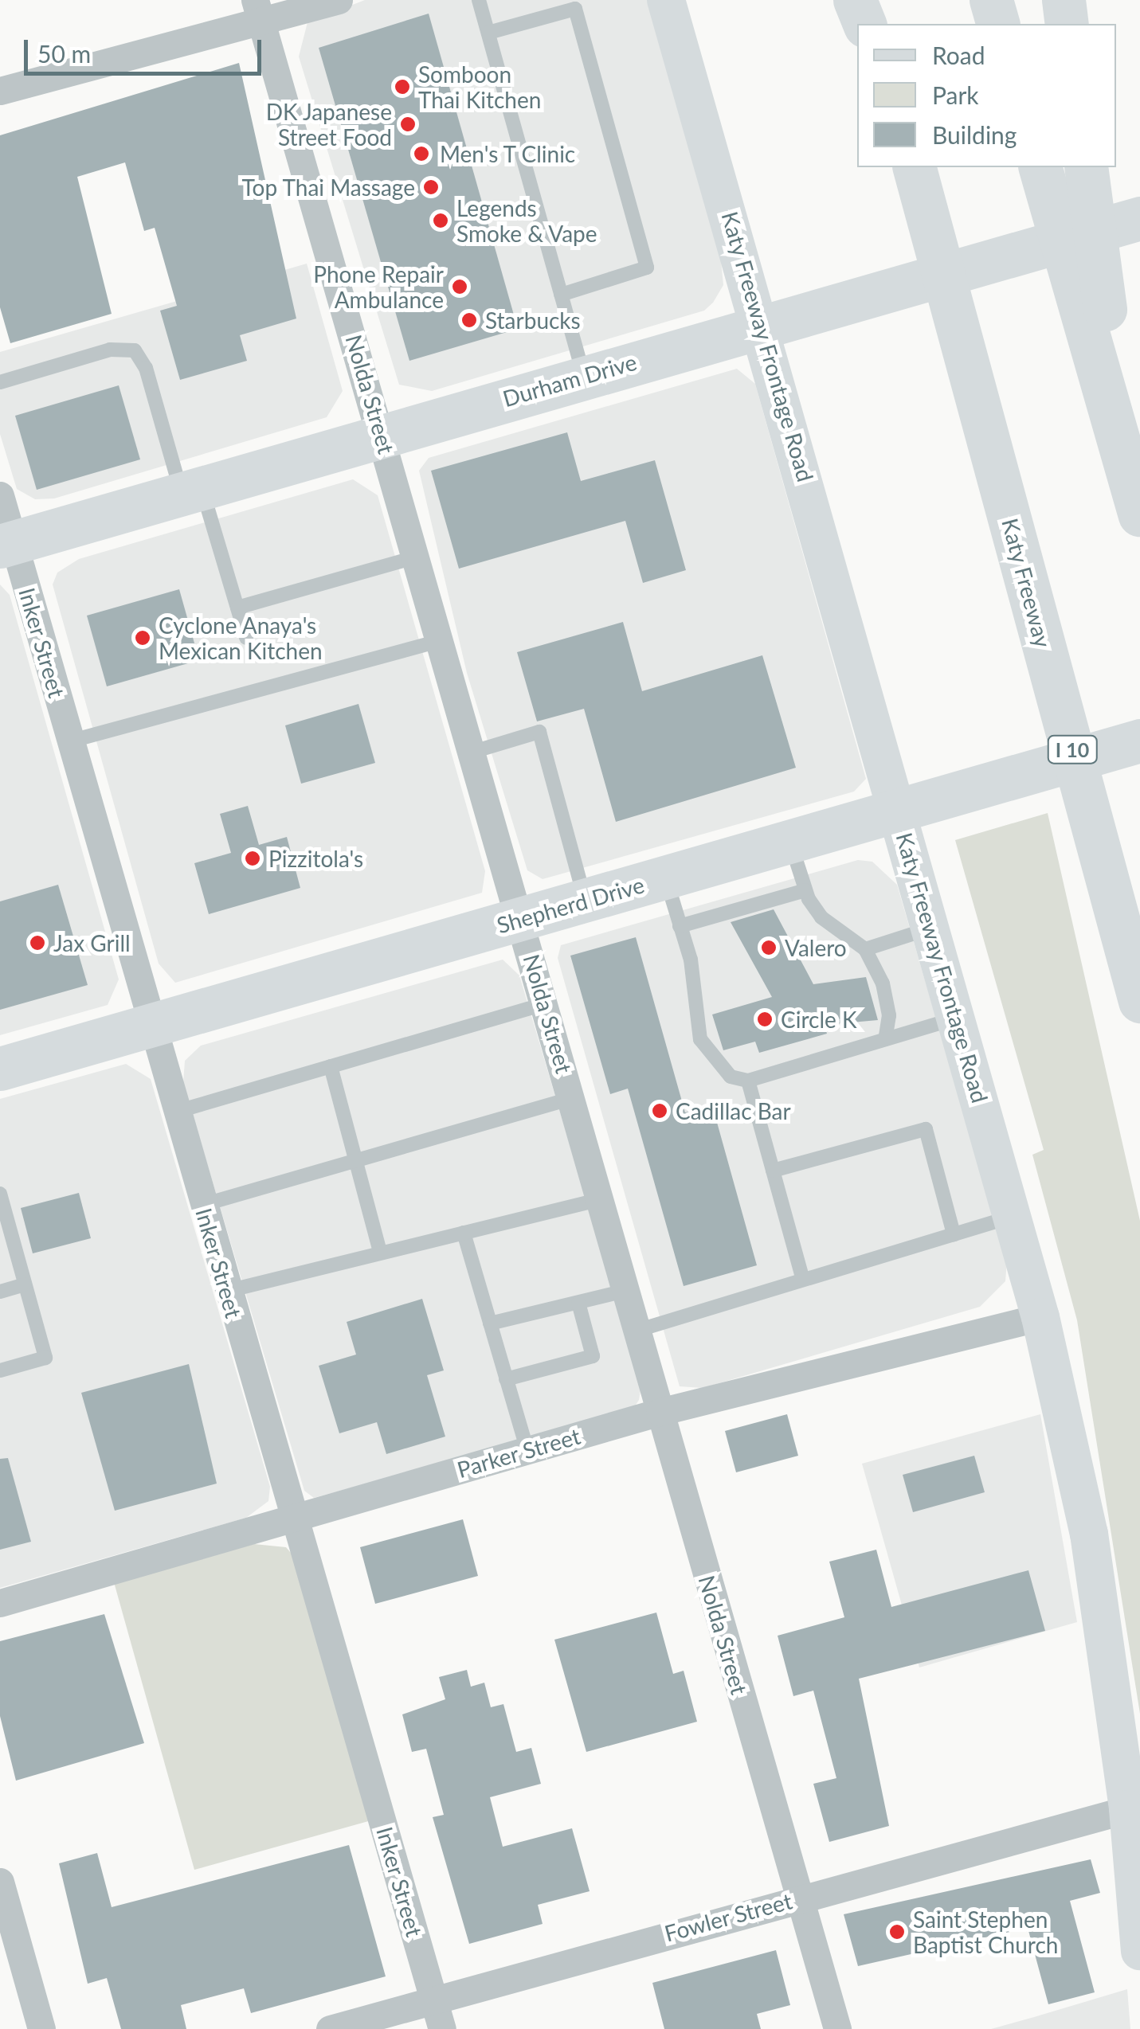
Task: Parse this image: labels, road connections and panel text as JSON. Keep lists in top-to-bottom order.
{
  "streets": {
    "main road": [
      "Katy Freeway Frontage Road",
      "Durham Drive",
      "Katy Freeway",
      "I 10",
      "Shepherd Drive"
    ],
    "street": [
      "Nolda Street",
      "Inker Street",
      "Parker Street",
      "Fowler Street"
    ]
  },
  "crossings": [
    ["Katy Freeway Frontage Road", "Durham Drive"],
    ["Katy Freeway Frontage Road", "Shepherd Drive"],
    ["Katy Freeway Frontage Road", "Parker Street"],
    ["Katy Freeway Frontage Road", "Fowler Street"],
    ["Durham Drive", "Nolda Street"],
    ["Durham Drive", "Inker Street"],
    ["Nolda Street", "Shepherd Drive"],
    ["Nolda Street", "Parker Street"],
    ["Nolda Street", "Fowler Street"],
    ["Inker Street", "Shepherd Drive"],
    ["Inker Street", "Parker Street"],
    ["Inker Street", "Fowler Street"]
  ],
  "places": [
    "Somboon Thai Kitchen",
    "DK Japanese Street Food",
    "Men's T Clinic",
    "Top Thai Massage",
    "Legends Smoke & Vape",
    "Phone Repair Ambulance",
    "Starbucks",
    "Cyclone Anaya's Mexican Kitchen",
    "Pizzitola's",
    "Jax Grill",
    "Valero",
    "Circle K",
    "Cadillac Bar",
    "Saint Stephen Baptist Church"
  ],
  "legend": ["Road", "Park", "Building"],
  "scale_bar": "50 m"
}
